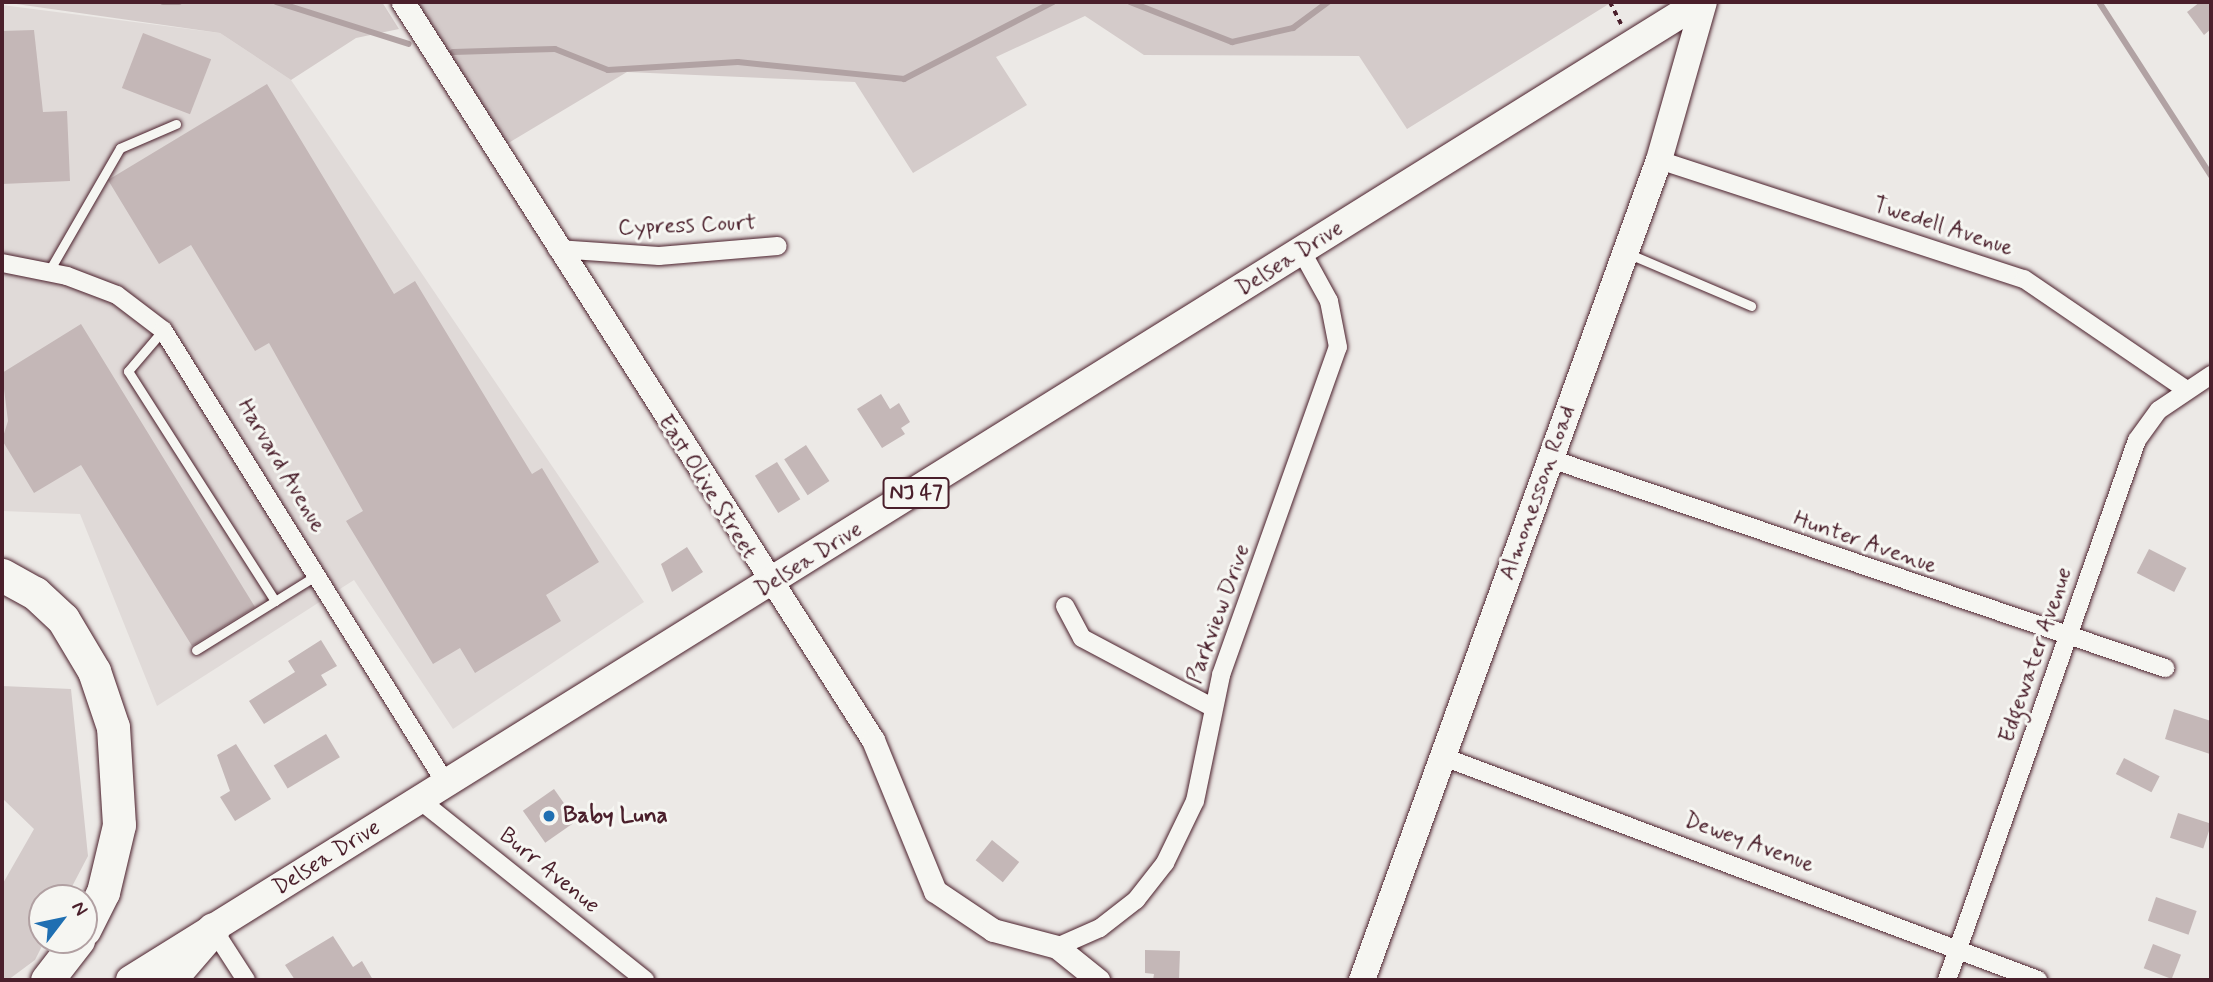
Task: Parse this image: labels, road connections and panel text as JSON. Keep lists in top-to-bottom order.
{
  "streets": {
    "main road": ["Delsea Drive", "NJ 47", "Almonesson Road"],
    "street": [
      "Cypress Court",
      "Twedell Avenue",
      "Harvard Avenue",
      "East Olive Street",
      "Hunter Avenue",
      "Parkview Drive",
      "Edgewater Avenue",
      "Dewey Avenue",
      "Burr Avenue"
    ]
  },
  "crossings": [
    ["Cypress Court", "East Olive Street"],
    ["Twedell Avenue", "Almonesson Road"],
    ["Twedell Avenue", "Edgewater Avenue"],
    ["Delsea Drive", "Harvard Avenue"],
    ["Delsea Drive", "East Olive Street"],
    ["Delsea Drive", "Almonesson Road"],
    ["Delsea Drive", "Parkview Drive"],
    ["Delsea Drive", "Burr Avenue"],
    ["East Olive Street", "Parkview Drive"],
    ["Almonesson Road", "Hunter Avenue"],
    ["Almonesson Road", "Dewey Avenue"],
    ["Hunter Avenue", "Edgewater Avenue"],
    ["Edgewater Avenue", "Dewey Avenue"]
  ],
  "places": ["Baby Luna"],
  "north": "top right"
}
